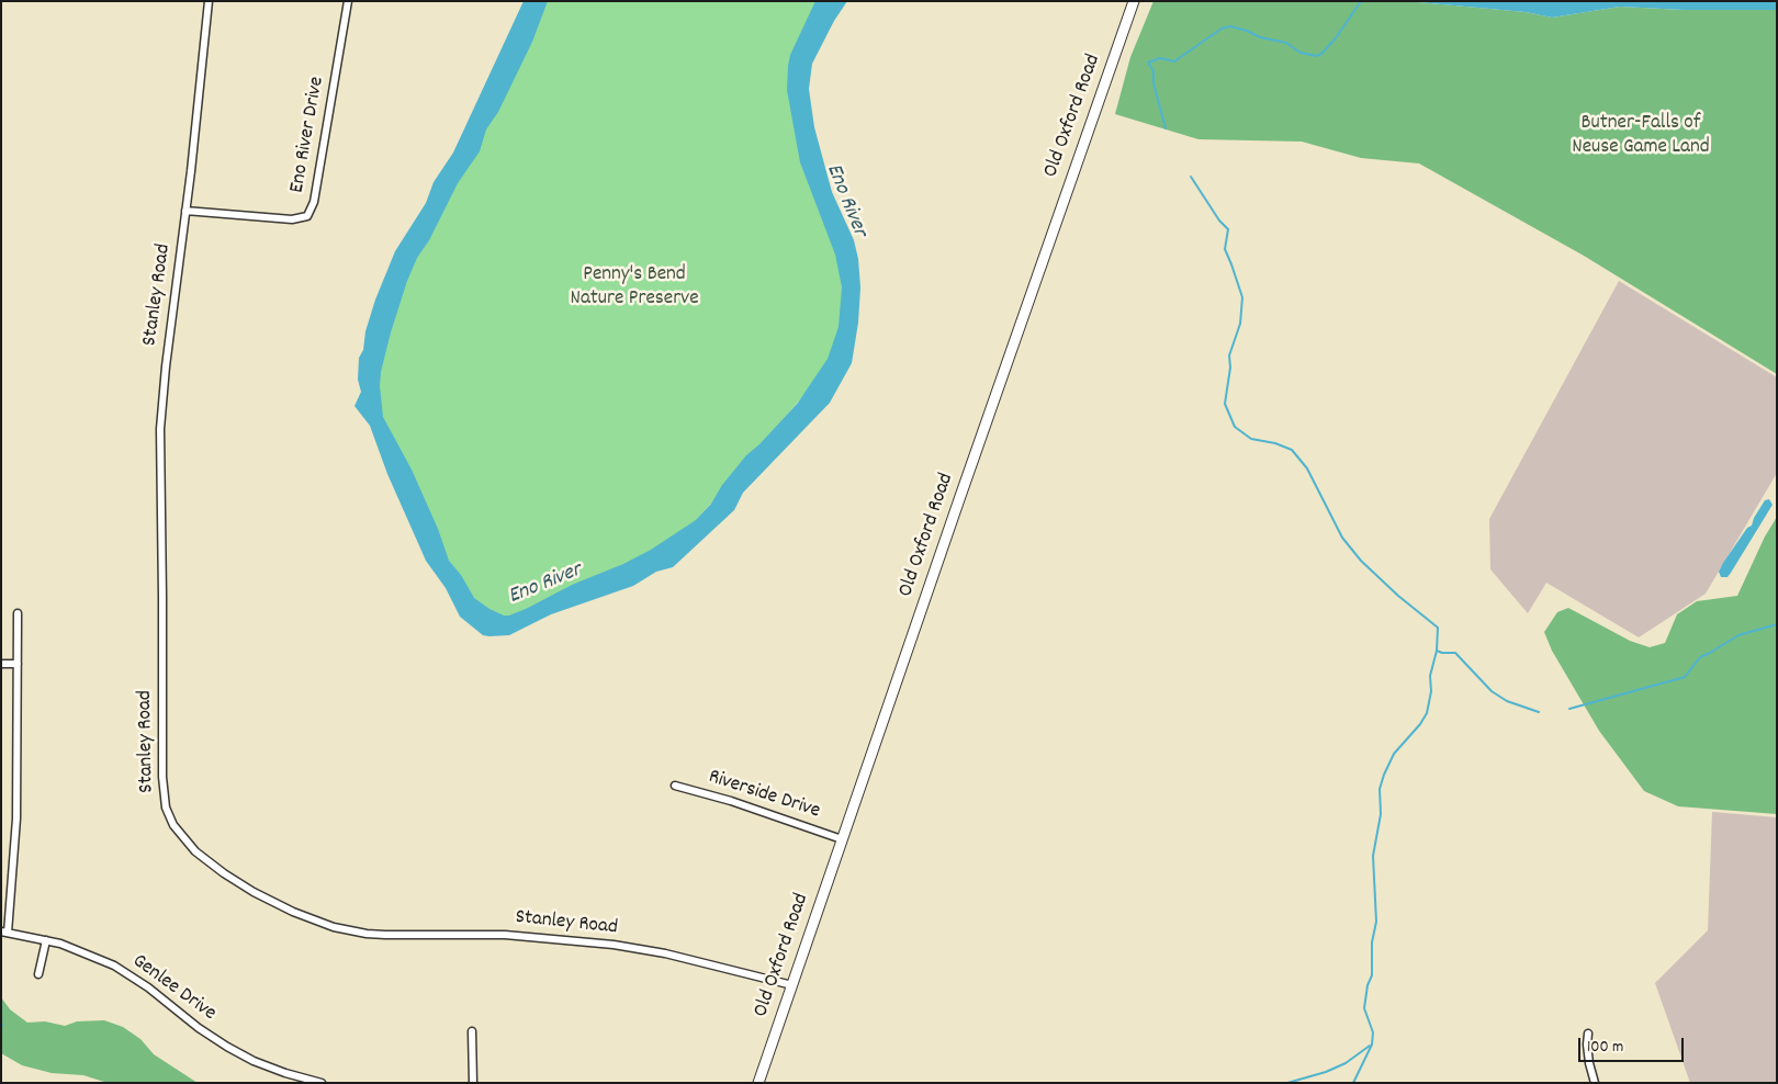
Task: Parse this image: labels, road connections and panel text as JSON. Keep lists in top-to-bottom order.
{
  "streets": {
    "street": [
      "Old Oxford Road",
      "Eno River Drive",
      "Stanley Road",
      "Riverside Drive",
      "Genlee Drive"
    ]
  },
  "crossings": [
    ["Old Oxford Road", "Stanley Road"],
    ["Old Oxford Road", "Riverside Drive"],
    ["Eno River Drive", "Stanley Road"]
  ],
  "water": ["Eno River"],
  "parks": ["Butner-Falls of Neuse Game Land", "Penny's Bend Nature Preserve"],
  "scale_bar": "100 m"
}
